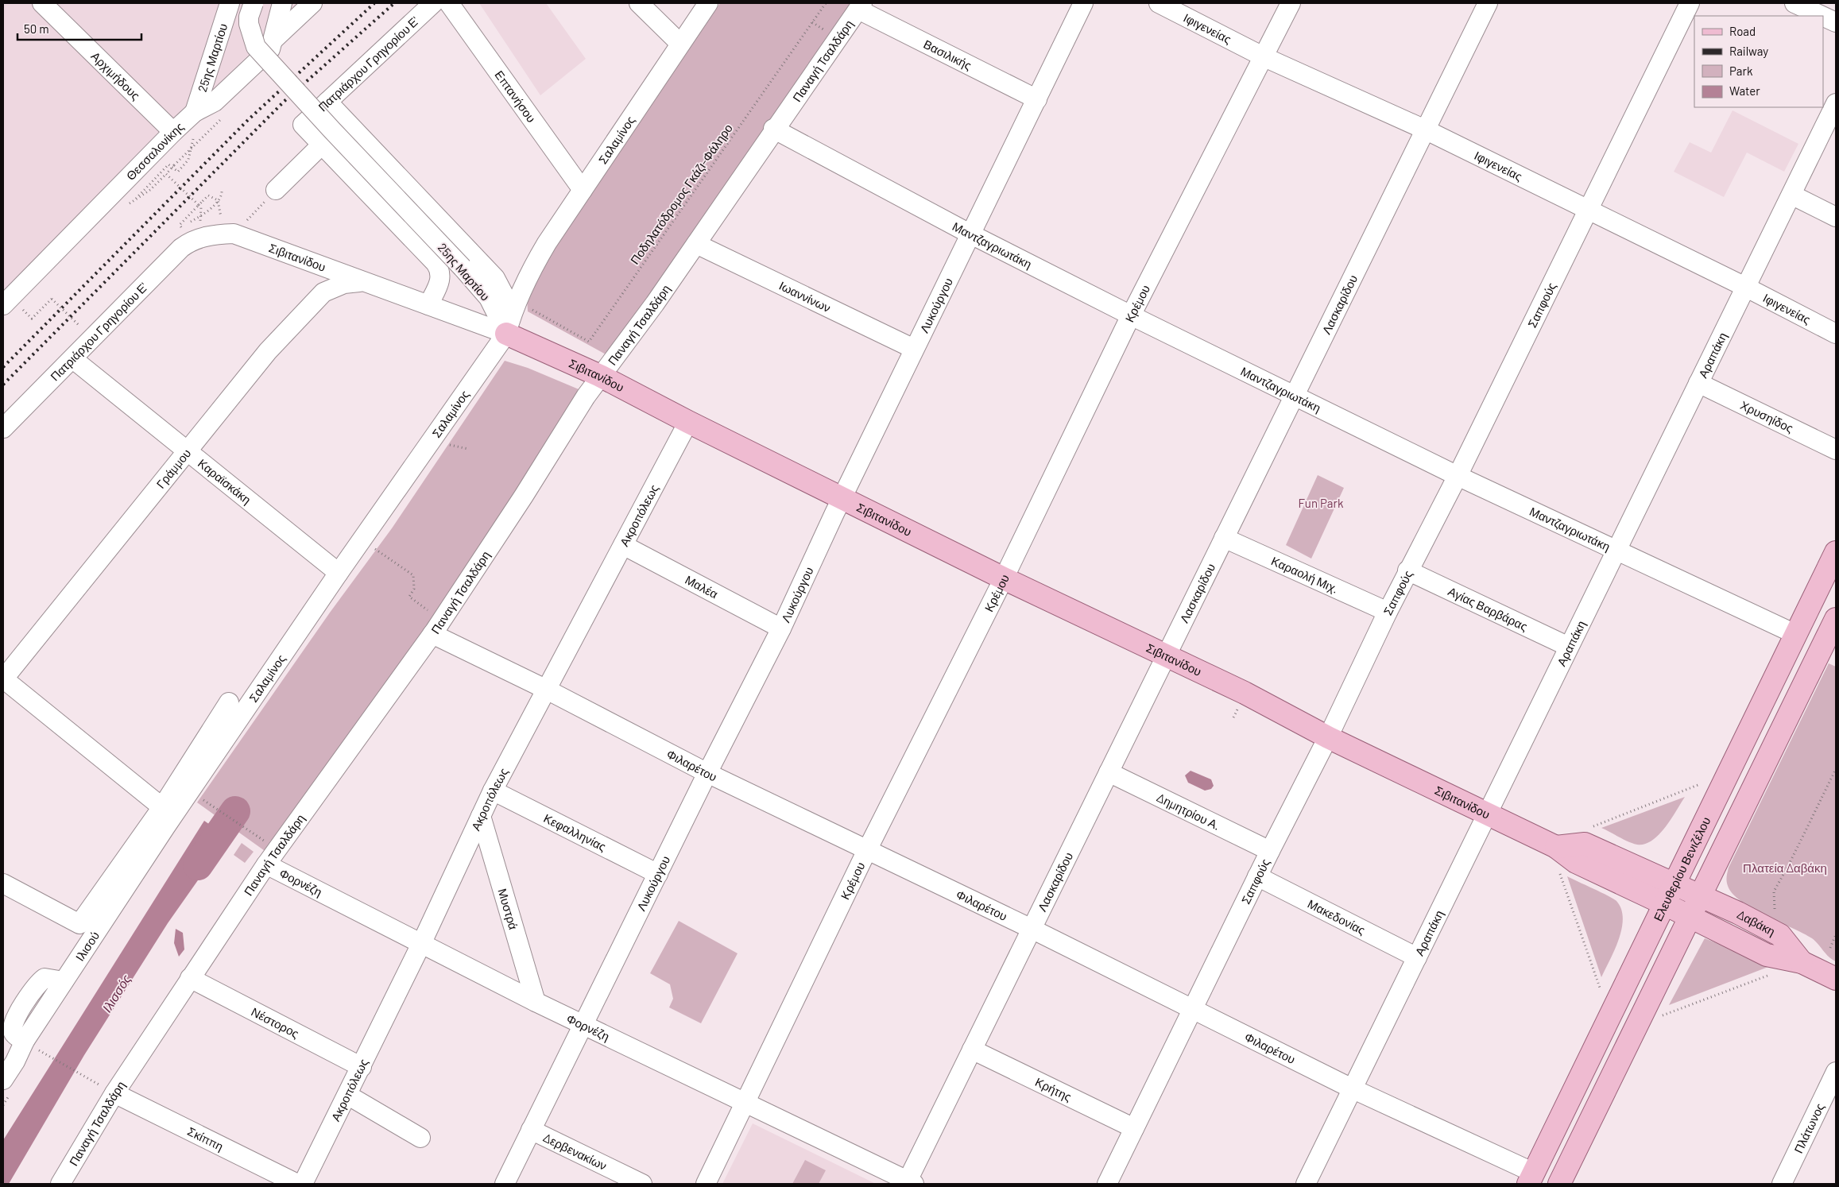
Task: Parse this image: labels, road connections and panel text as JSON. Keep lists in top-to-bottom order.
{
  "streets": {
    "main road": ["Σιβιτανίδου", "Ελευθερίου Βενιζέλου", "Δαβάκη"],
    "street": [
      "Ιφιγενείας",
      "Βασιλικής",
      "25ης Μαρτίου",
      "Παναγή Τσαλδάρη",
      "Πατριάρχου Γρηγορίου Ε'",
      "Αρχιμήδους",
      "Επτανήσου",
      "Σαλαμίνος",
      "Θεσσαλονίκης",
      "Μαντζαγριωτάκη",
      "Ιωαννίνων",
      "Κρέμου",
      "Λυκούργου",
      "Λασκαρίδου",
      "Σαπφούς",
      "Αραπάκη",
      "Χρυσηίδος",
      "Γράμμου",
      "Καραϊσκάκη",
      "Ακροπόλεως",
      "Καραολή Μιχ.",
      "Μαλέα",
      "Αγίας Βαρβάρας",
      "Φιλαρέτου",
      "Δημητρίου Α.",
      "Κεφαλληνίας",
      "Φορνέζη",
      "Μυστρά",
      "Μακεδονίας",
      "Ιλισού",
      "Νέστορος",
      "Κρήτης",
      "Πλάτωνος",
      "Σκίππη",
      "Δερβενακίων"
    ],
    "path": ["Ποδηλατόδρομος Γκάζι-Φάληρο"]
  },
  "crossings": [
    ["Ιφιγενείας", "Κρέμου"],
    ["Ιφιγενείας", "Λασκαρίδου"],
    ["Ιφιγενείας", "Σαπφούς"],
    ["Ιφιγενείας", "Αραπάκη"],
    ["Βασιλικής", "Παναγή Τσαλδάρη"],
    ["Βασιλικής", "Λυκούργου"],
    ["25ης Μαρτίου", "Πατριάρχου Γρηγορίου Ε'"],
    ["25ης Μαρτίου", "Σαλαμίνος"],
    ["25ης Μαρτίου", "Θεσσαλονίκης"],
    ["25ης Μαρτίου", "Σιβιτανίδου"],
    ["Παναγή Τσαλδάρη", "Μαντζαγριωτάκη"],
    ["Παναγή Τσαλδάρη", "Σιβιτανίδου"],
    ["Παναγή Τσαλδάρη", "Ιωαννίνων"],
    ["Παναγή Τσαλδάρη", "Φιλαρέτου"],
    ["Παναγή Τσαλδάρη", "Φορνέζη"],
    ["Παναγή Τσαλδάρη", "Νέστορος"],
    ["Παναγή Τσαλδάρη", "Σκίππη"],
    ["Πατριάρχου Γρηγορίου Ε'", "Σιβιτανίδου"],
    ["Πατριάρχου Γρηγορίου Ε'", "Καραϊσκάκη"],
    ["Αρχιμήδους", "Θεσσαλονίκης"],
    ["Επτανήσου", "Σαλαμίνος"],
    ["Σαλαμίνος", "Σιβιτανίδου"],
    ["Σαλαμίνος", "Καραϊσκάκη"],
    ["Σαλαμίνος", "Ιλισού"],
    ["Μαντζαγριωτάκη", "Κρέμου"],
    ["Μαντζαγριωτάκη", "Λυκούργου"],
    ["Μαντζαγριωτάκη", "Λασκαρίδου"],
    ["Μαντζαγριωτάκη", "Σαπφούς"],
    ["Μαντζαγριωτάκη", "Αραπάκη"],
    ["Μαντζαγριωτάκη", "Ελευθερίου Βενιζέλου"],
    ["Σιβιτανίδου", "Κρέμου"],
    ["Σιβιτανίδου", "Λυκούργου"],
    ["Σιβιτανίδου", "Λασκαρίδου"],
    ["Σιβιτανίδου", "Σαπφούς"],
    ["Σιβιτανίδου", "Αραπάκη"],
    ["Σιβιτανίδου", "Γράμμου"],
    ["Σιβιτανίδου", "Ακροπόλεως"],
    ["Σιβιτανίδου", "Ελευθερίου Βενιζέλου"],
    ["Σιβιτανίδου", "Δαβάκη"],
    ["Ιωαννίνων", "Λυκούργου"],
    ["Κρέμου", "Φιλαρέτου"],
    ["Κρέμου", "Φορνέζη"],
    ["Λυκούργου", "Μαλέα"],
    ["Λυκούργου", "Φιλαρέτου"],
    ["Λυκούργου", "Κεφαλληνίας"],
    ["Λυκούργου", "Φορνέζη"],
    ["Λυκούργου", "Δερβενακίων"],
    ["Λασκαρίδου", "Καραολή Μιχ."],
    ["Λασκαρίδου", "Φιλαρέτου"],
    ["Λασκαρίδου", "Δημητρίου Α."],
    ["Λασκαρίδου", "Φορνέζη"],
    ["Λασκαρίδου", "Κρήτης"],
    ["Σαπφούς", "Καραολή Μιχ."],
    ["Σαπφούς", "Αγίας Βαρβάρας"],
    ["Σαπφούς", "Φιλαρέτου"],
    ["Σαπφούς", "Δημητρίου Α."],
    ["Σαπφούς", "Μακεδονίας"],
    ["Σαπφούς", "Κρήτης"],
    ["Αραπάκη", "Χρυσηίδος"],
    ["Αραπάκη", "Αγίας Βαρβάρας"],
    ["Αραπάκη", "Φιλαρέτου"],
    ["Αραπάκη", "Μακεδονίας"],
    ["Γράμμου", "Καραϊσκάκη"],
    ["Ακροπόλεως", "Μαλέα"],
    ["Ακροπόλεως", "Φιλαρέτου"],
    ["Ακροπόλεως", "Κεφαλληνίας"],
    ["Ακροπόλεως", "Φορνέζη"],
    ["Ακροπόλεως", "Μυστρά"],
    ["Ακροπόλεως", "Νέστορος"],
    ["Φιλαρέτου", "Ελευθερίου Βενιζέλου"],
    ["Φορνέζη", "Μυστρά"]
  ],
  "water": ["Ιλισσός"],
  "parks": ["Fun Park", "Πλατεία Δαβάκη"],
  "legend": [
    "Road",
    "Railway",
    "Park",
    "Water"
  ],
  "scale_bar": "50 m"
}
